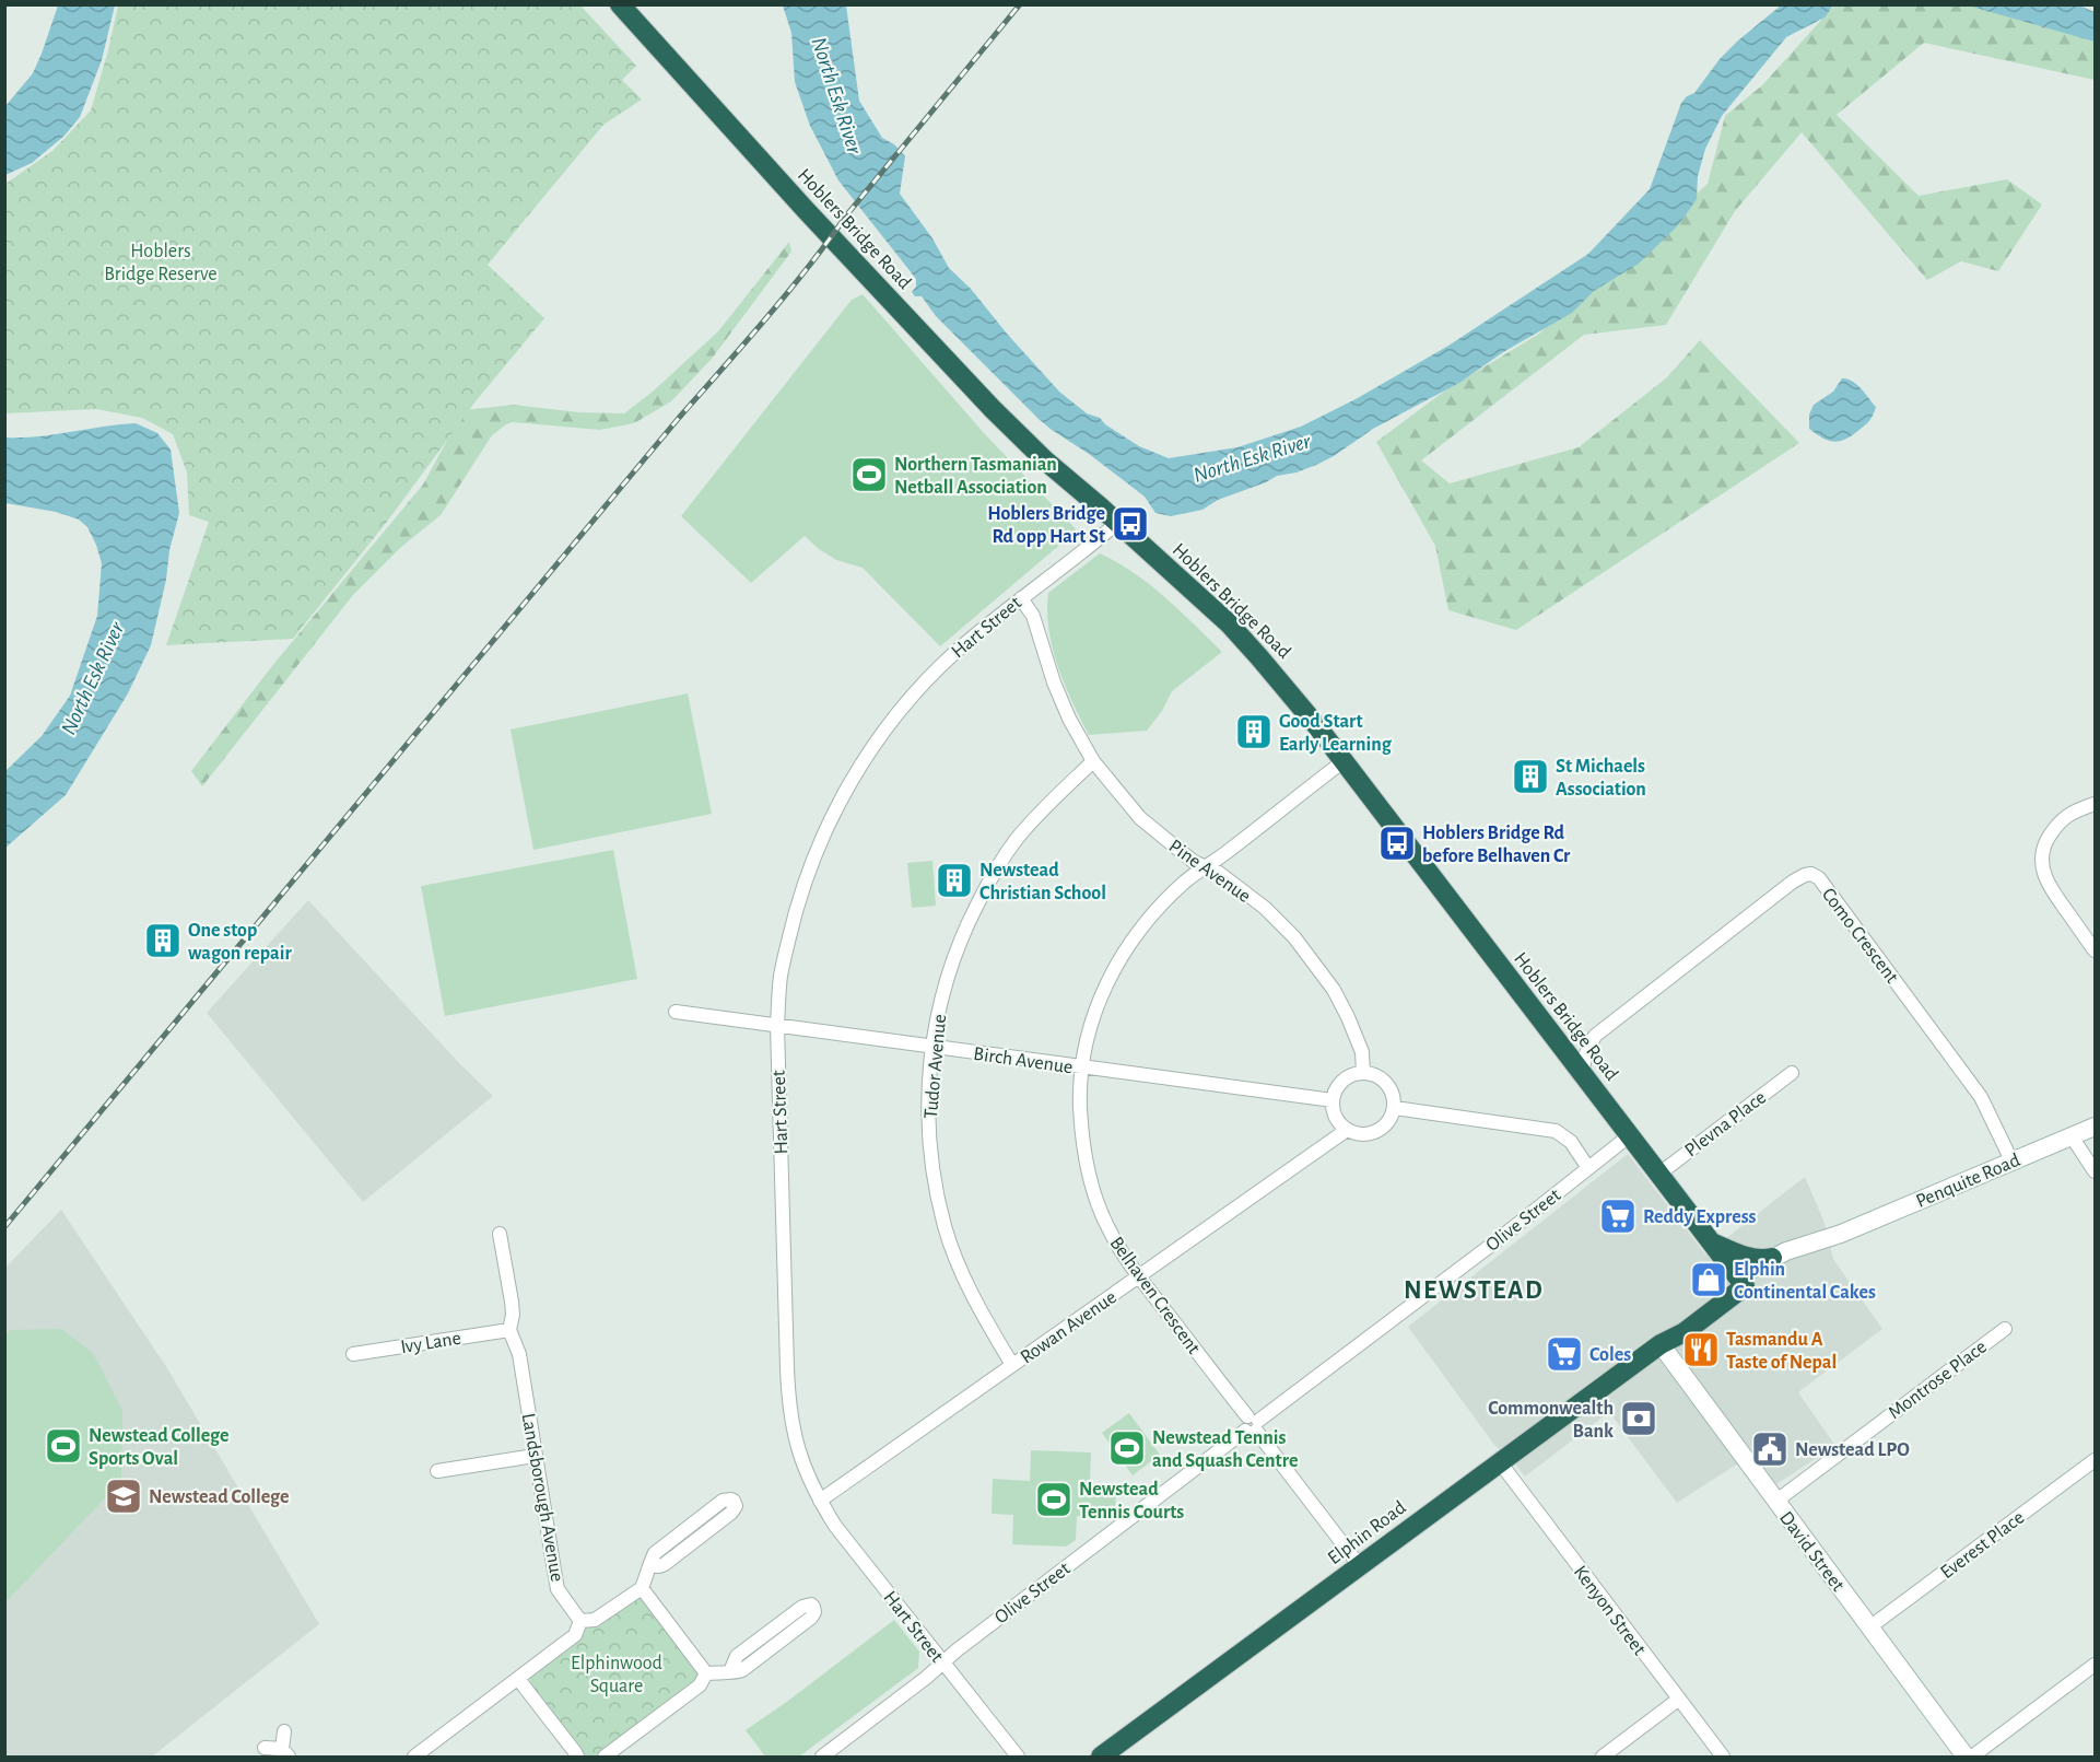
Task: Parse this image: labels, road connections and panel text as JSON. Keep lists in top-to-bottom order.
{
  "streets": {
    "highway": ["Hoblers Bridge Road", "Elphin Road"],
    "street": [
      "Hart Street",
      "Pine Avenue",
      "Como Crescent",
      "Birch Avenue",
      "Tudor Avenue",
      "Plevna Place",
      "Penquite Road",
      "Olive Street",
      "Belhaven Crescent",
      "Rowan Avenue",
      "Ivy Lane",
      "Montrose Place",
      "Landsborough Avenue",
      "Everest Place",
      "David Street",
      "Kenyon Street"
    ]
  },
  "crossings": [
    ["Hoblers Bridge Road", "Hart Street"],
    ["Hoblers Bridge Road", "Como Crescent"],
    ["Hoblers Bridge Road", "Plevna Place"],
    ["Hoblers Bridge Road", "Penquite Road"],
    ["Hoblers Bridge Road", "Olive Street"],
    ["Hoblers Bridge Road", "Belhaven Crescent"],
    ["Hoblers Bridge Road", "Elphin Road"],
    ["Hart Street", "Pine Avenue"],
    ["Hart Street", "Birch Avenue"],
    ["Hart Street", "Olive Street"],
    ["Hart Street", "Rowan Avenue"],
    ["Pine Avenue", "Birch Avenue"],
    ["Pine Avenue", "Tudor Avenue"],
    ["Pine Avenue", "Belhaven Crescent"],
    ["Pine Avenue", "Rowan Avenue"],
    ["Como Crescent", "Penquite Road"],
    ["Birch Avenue", "Tudor Avenue"],
    ["Birch Avenue", "Belhaven Crescent"],
    ["Birch Avenue", "Rowan Avenue"],
    ["Tudor Avenue", "Rowan Avenue"],
    ["Penquite Road", "Elphin Road"],
    ["Olive Street", "Belhaven Crescent"],
    ["Belhaven Crescent", "Rowan Avenue"],
    ["Belhaven Crescent", "Elphin Road"],
    ["Ivy Lane", "Landsborough Avenue"],
    ["Montrose Place", "David Street"],
    ["Elphin Road", "David Street"],
    ["Elphin Road", "Kenyon Street"],
    ["Everest Place", "David Street"]
  ],
  "districts": ["NEWSTEAD"],
  "water": ["North Esk River"],
  "parks": ["Hoblers Bridge Reserve", "Elphinwood Square"],
  "places": {
    "sports": [
      "Northern Tasmanian Netball Association",
      "Newstead College Sports Oval",
      "Newstead Tennis and Squash Centre",
      "Newstead Tennis Courts"
    ],
    "bus stop": ["Hoblers Bridge Rd opp Hart St", "Hoblers Bridge Rd before Belhaven Cr"],
    "building": [
      "Good Start Early Learning",
      "St Michaels Association",
      "Newstead Christian School",
      "One stop wagon repair"
    ],
    "supermarket": ["Reddy Express", "Coles"],
    "shop": ["Elphin Continental Cakes"],
    "restaurant": ["Tasmandu A Taste of Nepal"],
    "bank": ["Commonwealth Bank"],
    "public building": ["Newstead LPO"],
    "school or university": ["Newstead College"]
  }
}
